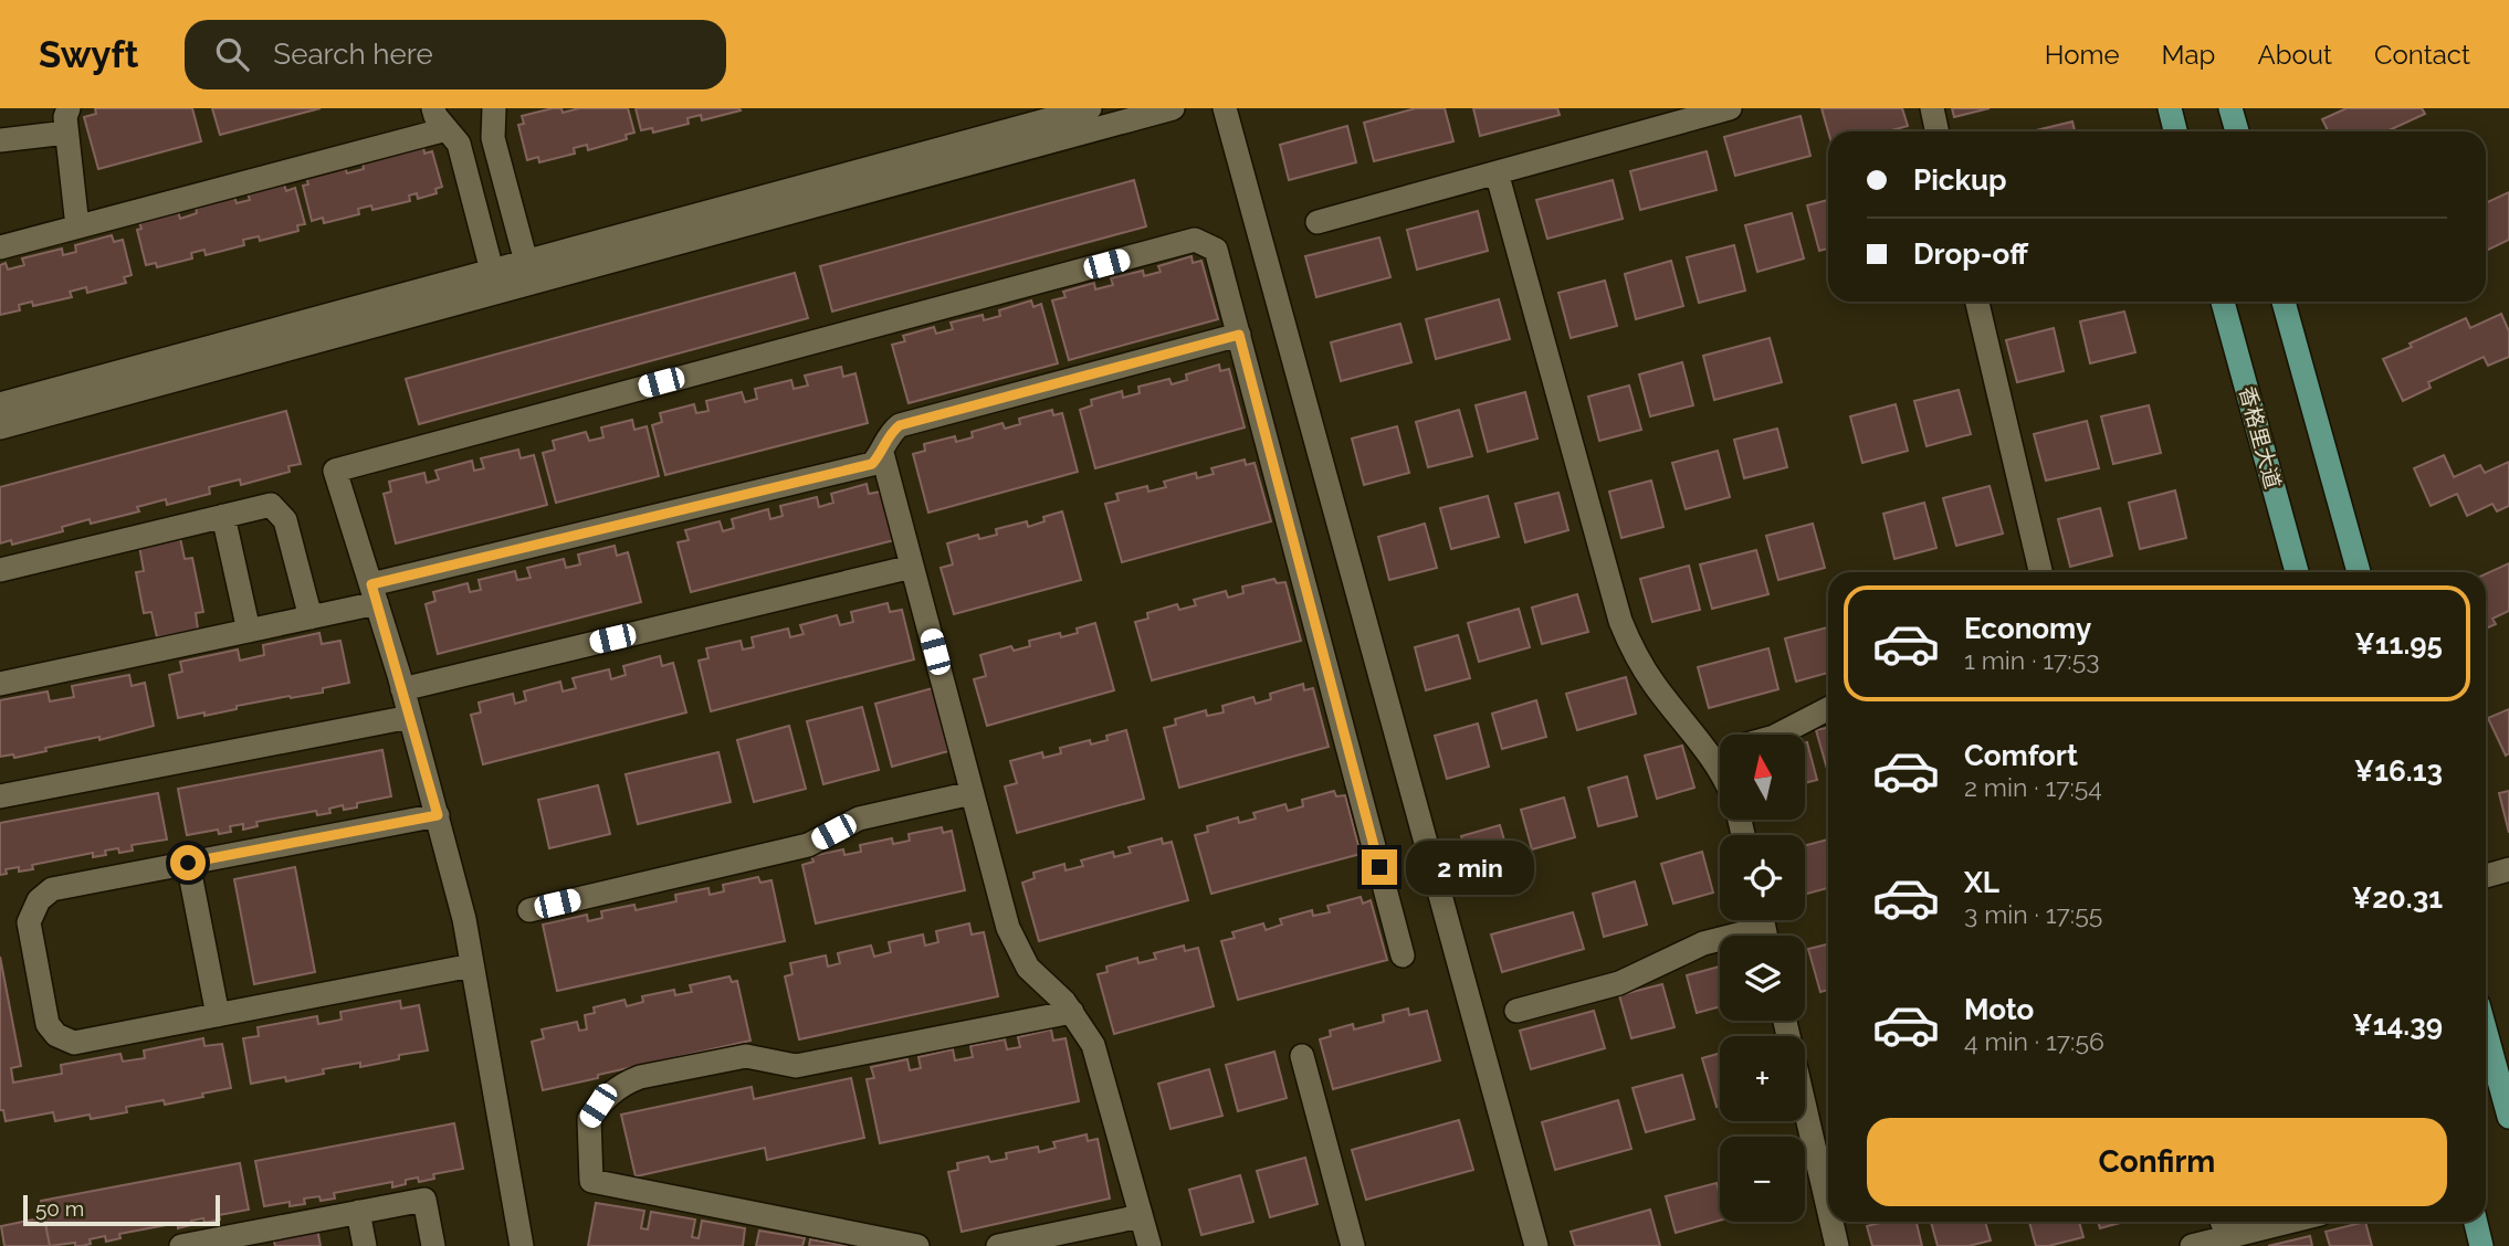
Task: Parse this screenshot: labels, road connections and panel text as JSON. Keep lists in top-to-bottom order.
{
  "streets": {
    "main road": ["香格里大道"]
  },
  "scale_bar": "50 m",
  "north": "top",
  "page": {
    "header": "Swyft",
    "search": "Search here",
    "nav": [
      "Home",
      "Map",
      "About",
      "Contact"
    ],
    "banner": ["Pickup", "Drop-off"],
    "list": [
      {
        "name": "Economy",
        "note": "1 min · 17:53",
        "value": "¥11.95"
      },
      {
        "name": "Comfort",
        "note": "2 min · 17:54",
        "value": "¥16.13"
      },
      {
        "name": "XL",
        "note": "3 min · 17:55",
        "value": "¥20.31"
      },
      {
        "name": "Moto",
        "note": "4 min · 17:56",
        "value": "¥14.39"
      }
    ],
    "map_buttons": ["+", "−"],
    "bubble": "2 min",
    "buttons": "Confirm",
    "scale": "50 m"
  }
}
